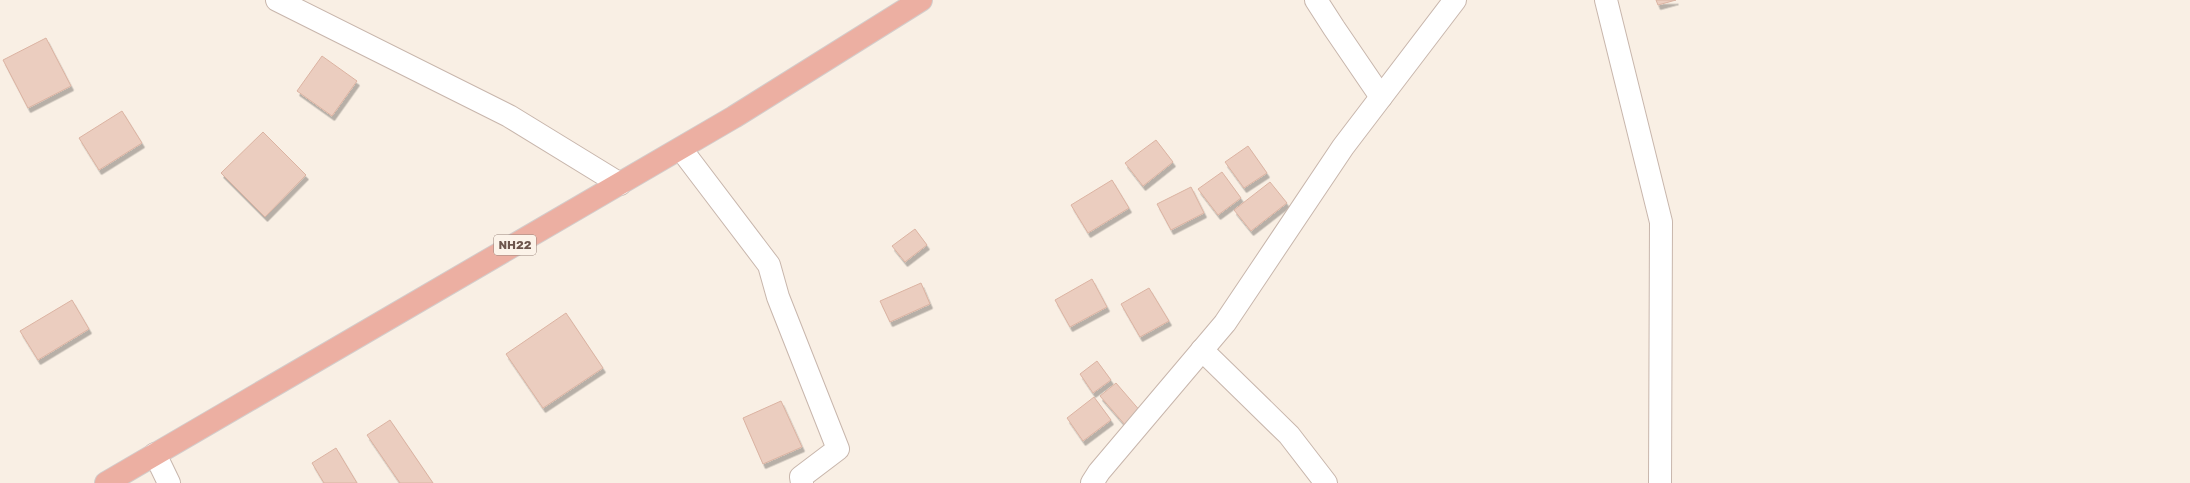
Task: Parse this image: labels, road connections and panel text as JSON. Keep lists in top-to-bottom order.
{
  "streets": {
    "highway": ["NH22"]
  }
}
